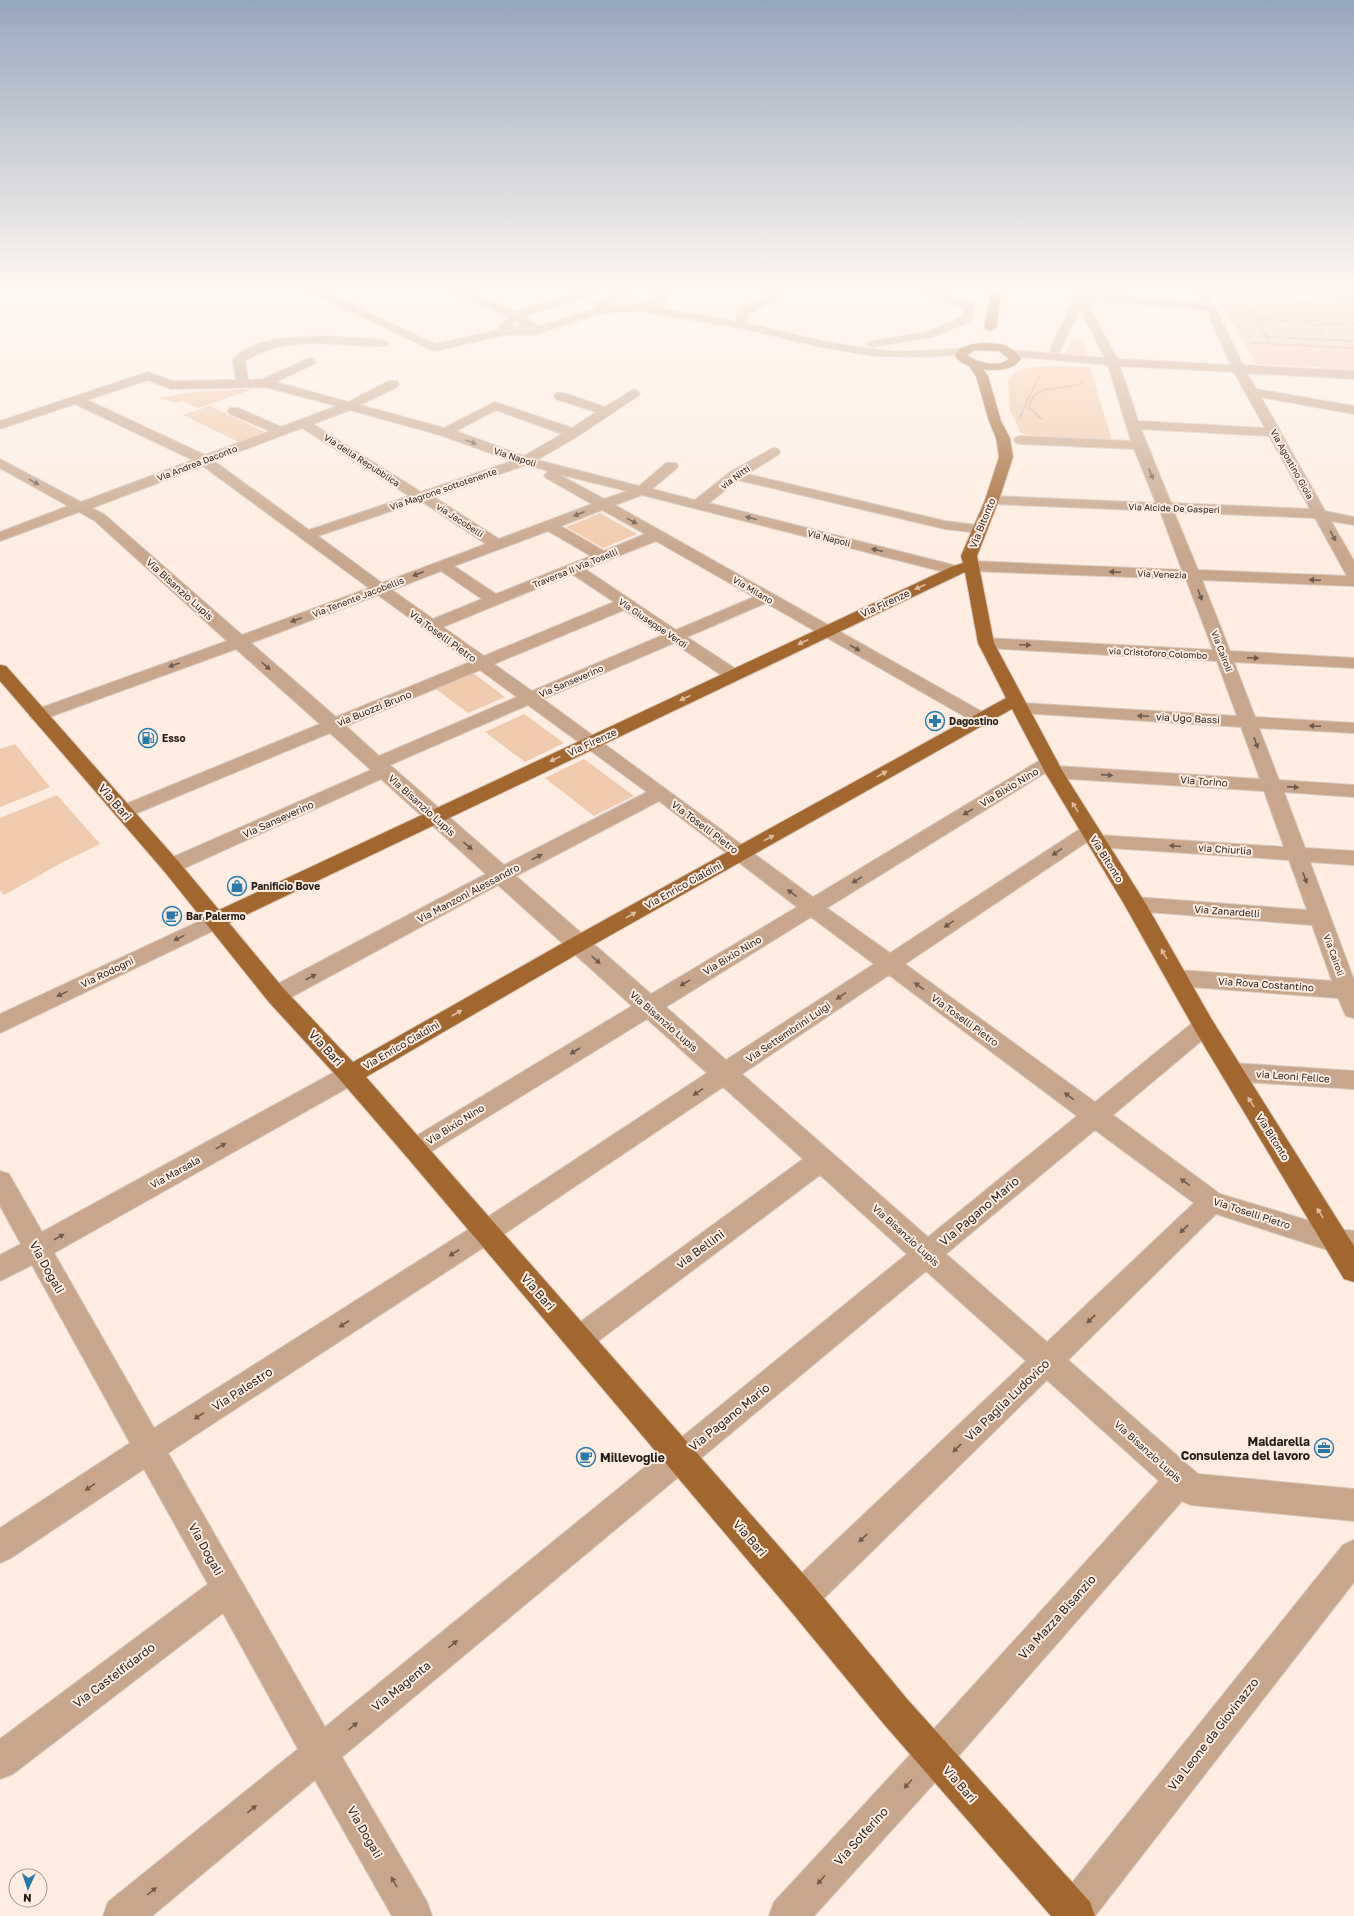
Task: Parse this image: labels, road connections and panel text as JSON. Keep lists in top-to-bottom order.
{
  "streets": {
    "main road": [
      "Via Bitonto",
      "Via Firenze",
      "Via Bari",
      "Via Enrico Cialdini"
    ],
    "street": [
      "Via Napoli",
      "Via della Repubblica",
      "Via Andrea Daconto",
      "Via Agostino Gioia",
      "via Nitti",
      "Via Magrone sottotenente",
      "Via Alcide De Gasperi",
      "via Jacobelli",
      "Traversa II Via Toselli",
      "Via Venezia",
      "Via Bisanzio Lupis",
      "Via Milano",
      "Via Tenente Jacobellis",
      "Via Giuseppe Verdi",
      "Via Toselli Pietro",
      "Via Cairoli",
      "via Cristoforo Colombo",
      "Via Sanseverino",
      "via Buozzi Bruno",
      "via Ugo Bassi",
      "Via Torino",
      "Via Bixio Nino",
      "via Chiurlia",
      "Via Manzoni Alessandro",
      "Via Zanardelli",
      "Via Rodogni",
      "Via Rova Costantino",
      "Via Settembrini Luigi",
      "via Leoni Felice",
      "Via Marsala",
      "Via Pagano Mario",
      "via Bellini",
      "Via Dogali",
      "Via Palestro",
      "Via Paglia Ludovico",
      "Via Mazza Bisanzio",
      "Via Castelfidardo",
      "Via Magenta",
      "Via Leone da Giovinazzo",
      "Via Solferino"
    ]
  },
  "crossings": [
    ["Via Napoli", "Via Andrea Daconto"],
    ["Via Napoli", "via Nitti"],
    ["Via Napoli", "Via Magrone sottotenente"],
    ["Via Napoli", "Via Bitonto"],
    ["Via Napoli", "Via Venezia"],
    ["Via Napoli", "Via Milano"],
    ["Via Napoli", "Via Tenente Jacobellis"],
    ["Via Napoli", "Via Firenze"],
    ["Via Napoli", "Via Toselli Pietro"],
    ["Via della Repubblica", "Via Andrea Daconto"],
    ["Via della Repubblica", "Via Magrone sottotenente"],
    ["Via della Repubblica", "via Jacobelli"],
    ["Via Andrea Daconto", "Via Bisanzio Lupis"],
    ["Via Andrea Daconto", "Via Toselli Pietro"],
    ["Via Agostino Gioia", "Via Alcide De Gasperi"],
    ["Via Magrone sottotenente", "via Jacobelli"],
    ["Via Magrone sottotenente", "Via Milano"],
    ["Via Magrone sottotenente", "Via Toselli Pietro"],
    ["Via Alcide De Gasperi", "Via Bitonto"],
    ["Via Alcide De Gasperi", "Via Cairoli"],
    ["via Jacobelli", "Via Tenente Jacobellis"],
    ["Via Bitonto", "Via Venezia"],
    ["Via Bitonto", "Via Firenze"],
    ["Via Bitonto", "Via Toselli Pietro"],
    ["Via Bitonto", "via Cristoforo Colombo"],
    ["Via Bitonto", "via Ugo Bassi"],
    ["Via Bitonto", "Via Torino"],
    ["Via Bitonto", "Via Bixio Nino"],
    ["Via Bitonto", "via Chiurlia"],
    ["Via Bitonto", "Via Enrico Cialdini"],
    ["Via Bitonto", "Via Zanardelli"],
    ["Via Bitonto", "Via Rova Costantino"],
    ["Via Bitonto", "Via Settembrini Luigi"],
    ["Via Bitonto", "via Leoni Felice"],
    ["Via Bitonto", "Via Pagano Mario"],
    ["Traversa II Via Toselli", "Via Milano"],
    ["Traversa II Via Toselli", "Via Giuseppe Verdi"],
    ["Traversa II Via Toselli", "Via Toselli Pietro"],
    ["Via Venezia", "Via Firenze"],
    ["Via Venezia", "Via Cairoli"],
    ["Via Bisanzio Lupis", "Via Tenente Jacobellis"],
    ["Via Bisanzio Lupis", "Via Firenze"],
    ["Via Bisanzio Lupis", "Via Sanseverino"],
    ["Via Bisanzio Lupis", "via Buozzi Bruno"],
    ["Via Bisanzio Lupis", "Via Bixio Nino"],
    ["Via Bisanzio Lupis", "Via Enrico Cialdini"],
    ["Via Bisanzio Lupis", "Via Manzoni Alessandro"],
    ["Via Bisanzio Lupis", "Via Settembrini Luigi"],
    ["Via Bisanzio Lupis", "Via Pagano Mario"],
    ["Via Bisanzio Lupis", "via Bellini"],
    ["Via Bisanzio Lupis", "Via Paglia Ludovico"],
    ["Via Bisanzio Lupis", "Via Mazza Bisanzio"],
    ["Via Milano", "Via Tenente Jacobellis"],
    ["Via Milano", "Via Firenze"],
    ["Via Milano", "Via Sanseverino"],
    ["Via Milano", "Via Enrico Cialdini"],
    ["Via Tenente Jacobellis", "Via Toselli Pietro"],
    ["Via Tenente Jacobellis", "Via Bari"],
    ["Via Firenze", "Via Giuseppe Verdi"],
    ["Via Firenze", "Via Toselli Pietro"],
    ["Via Firenze", "Via Bari"],
    ["Via Firenze", "Via Rodogni"],
    ["Via Giuseppe Verdi", "Via Sanseverino"],
    ["Via Giuseppe Verdi", "via Buozzi Bruno"],
    ["Via Toselli Pietro", "Via Sanseverino"],
    ["Via Toselli Pietro", "via Buozzi Bruno"],
    ["Via Toselli Pietro", "Via Bixio Nino"],
    ["Via Toselli Pietro", "Via Enrico Cialdini"],
    ["Via Toselli Pietro", "Via Manzoni Alessandro"],
    ["Via Toselli Pietro", "Via Settembrini Luigi"],
    ["Via Toselli Pietro", "Via Pagano Mario"],
    ["Via Toselli Pietro", "Via Paglia Ludovico"],
    ["Via Cairoli", "via Cristoforo Colombo"],
    ["Via Cairoli", "via Ugo Bassi"],
    ["Via Cairoli", "Via Torino"],
    ["Via Cairoli", "via Chiurlia"],
    ["Via Cairoli", "Via Zanardelli"],
    ["Via Cairoli", "Via Rova Costantino"],
    ["Via Sanseverino", "Via Bari"],
    ["via Buozzi Bruno", "Via Bari"],
    ["via Ugo Bassi", "Via Enrico Cialdini"],
    ["Via Torino", "Via Bixio Nino"],
    ["Via Bixio Nino", "Via Bari"],
    ["Via Bari", "Via Enrico Cialdini"],
    ["Via Bari", "Via Manzoni Alessandro"],
    ["Via Bari", "Via Rodogni"],
    ["Via Bari", "Via Settembrini Luigi"],
    ["Via Bari", "Via Marsala"],
    ["Via Bari", "Via Pagano Mario"],
    ["Via Bari", "via Bellini"],
    ["Via Bari", "Via Palestro"],
    ["Via Bari", "Via Paglia Ludovico"],
    ["Via Bari", "Via Mazza Bisanzio"],
    ["Via Bari", "Via Magenta"],
    ["Via Bari", "Via Leone da Giovinazzo"],
    ["Via Bari", "Via Solferino"],
    ["via Chiurlia", "Via Settembrini Luigi"],
    ["Via Enrico Cialdini", "Via Marsala"],
    ["Via Settembrini Luigi", "Via Palestro"],
    ["Via Marsala", "Via Dogali"],
    ["Via Pagano Mario", "Via Magenta"],
    ["Via Dogali", "Via Palestro"],
    ["Via Dogali", "Via Castelfidardo"],
    ["Via Dogali", "Via Magenta"],
    ["Via Mazza Bisanzio", "Via Solferino"]
  ],
  "one_way": [
    "Via Bitonto",
    "Via Tenente Jacobellis",
    "Via Firenze",
    "Via Cairoli",
    "via Cristoforo Colombo",
    "via Ugo Bassi",
    "Via Torino",
    "Via Bixio Nino",
    "via Chiurlia",
    "Via Enrico Cialdini",
    "Via Manzoni Alessandro",
    "Via Rodogni",
    "Via Settembrini Luigi",
    "Via Marsala",
    "Via Palestro",
    "Via Paglia Ludovico",
    "Via Magenta",
    "Via Solferino"
  ],
  "places": {
    "pharmacy": ["Dagostino"],
    "fuel station": ["Esso"],
    "shop": ["Panificio Bove"],
    "cafe": ["Bar Palermo", "Millevoglie"],
    "office": ["Maldarella Consulenza del lavoro"]
  },
  "north": "bottom"
}
